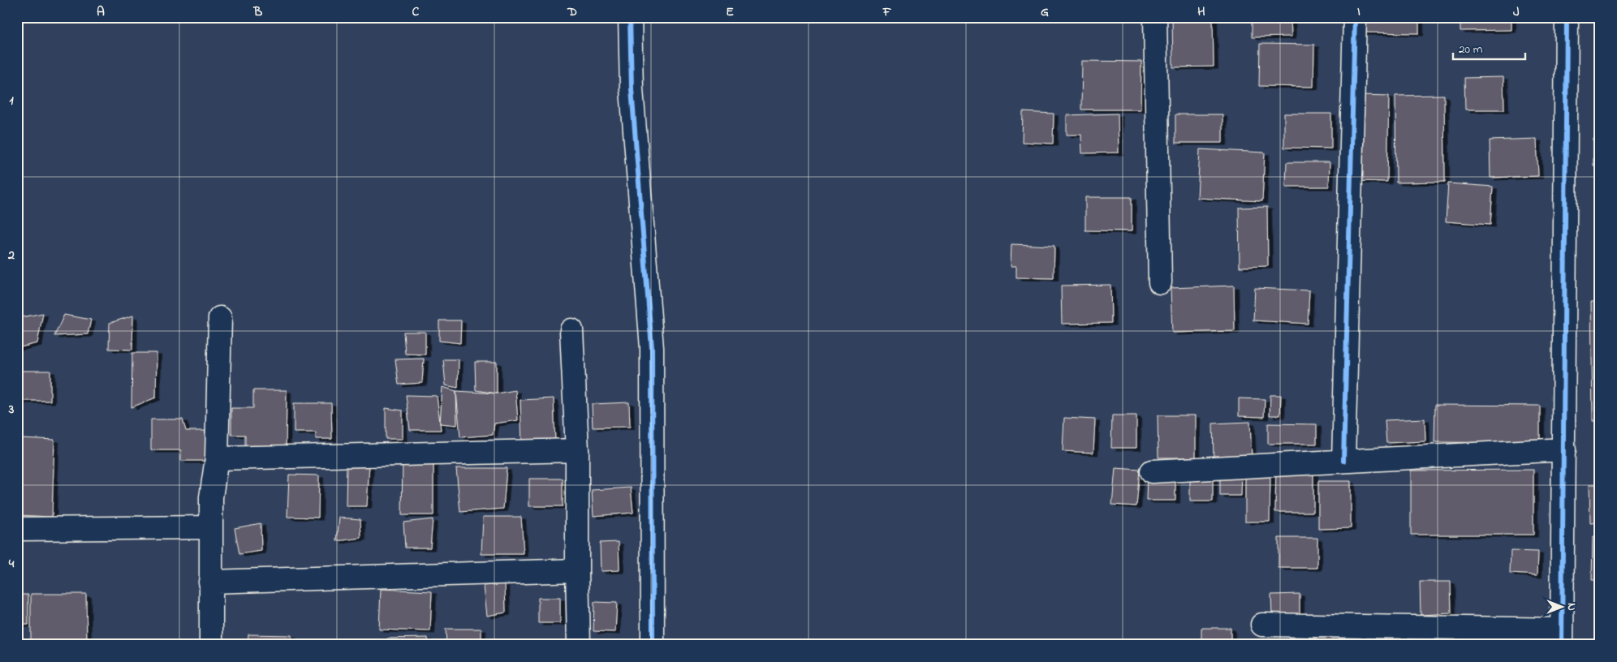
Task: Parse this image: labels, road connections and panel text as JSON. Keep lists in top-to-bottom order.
{
  "scale_bar": "20 m",
  "north": "right",
  "grid": {
    "columns": [
      "A",
      "B",
      "C",
      "D",
      "E",
      "F",
      "G",
      "H",
      "I",
      "J"
    ],
    "rows": [
      "1",
      "2",
      "3",
      "4"
    ]
  }
}
